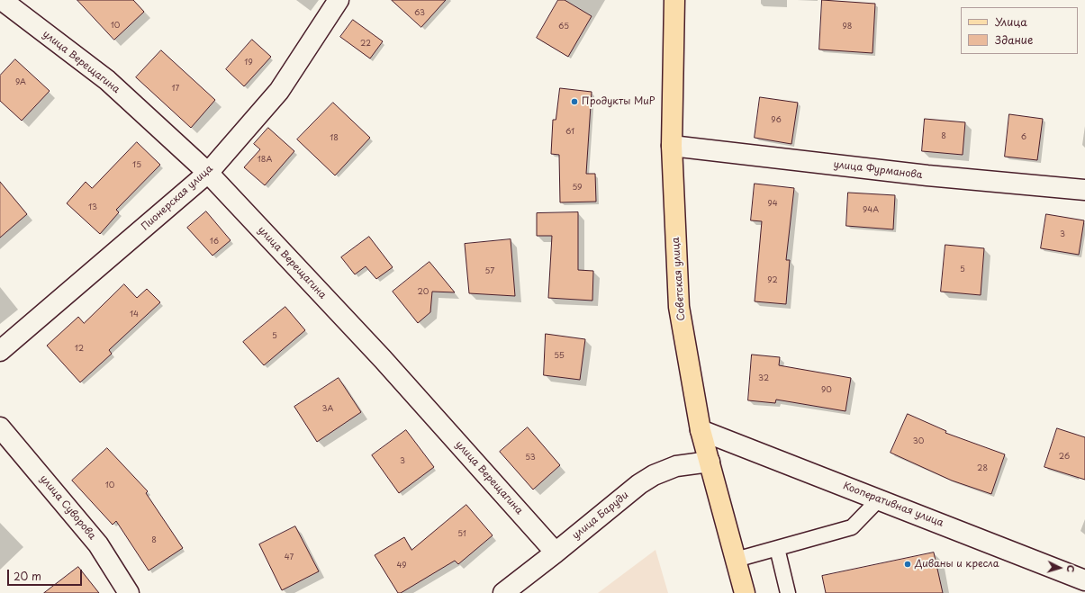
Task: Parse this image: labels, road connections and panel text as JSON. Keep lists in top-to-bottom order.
{
  "streets": {
    "main road": ["Советская улица"],
    "street": [
      "улица Верещагина",
      "улица Фурманова",
      "Пионерская улица",
      "Кооперативная улица",
      "улица Суворова",
      "улица Баруди"
    ]
  },
  "crossings": [
    ["улица Верещагина", "Пионерская улица"],
    ["улица Верещагина", "улица Баруди"],
    ["улица Фурманова", "Советская улица"],
    ["Советская улица", "Кооперативная улица"],
    ["Советская улица", "улица Баруди"]
  ],
  "places": ["Продукты МиР", "Диваны и кресла"],
  "house_numbers": [
    "63",
    "10",
    "65",
    "98",
    "22",
    "19",
    "9А",
    "17",
    "96",
    "61",
    "8",
    "6",
    "18",
    "18А",
    "15",
    "59",
    "94",
    "13",
    "94А",
    "3",
    "16",
    "5",
    "57",
    "92",
    "20",
    "14",
    "5",
    "12",
    "55",
    "32",
    "90",
    "3А",
    "30",
    "26",
    "53",
    "3",
    "28",
    "10",
    "51",
    "8",
    "47",
    "49"
  ],
  "legend": ["Улица", "Здание"],
  "scale_bar": "20 m",
  "north": "right"
}
